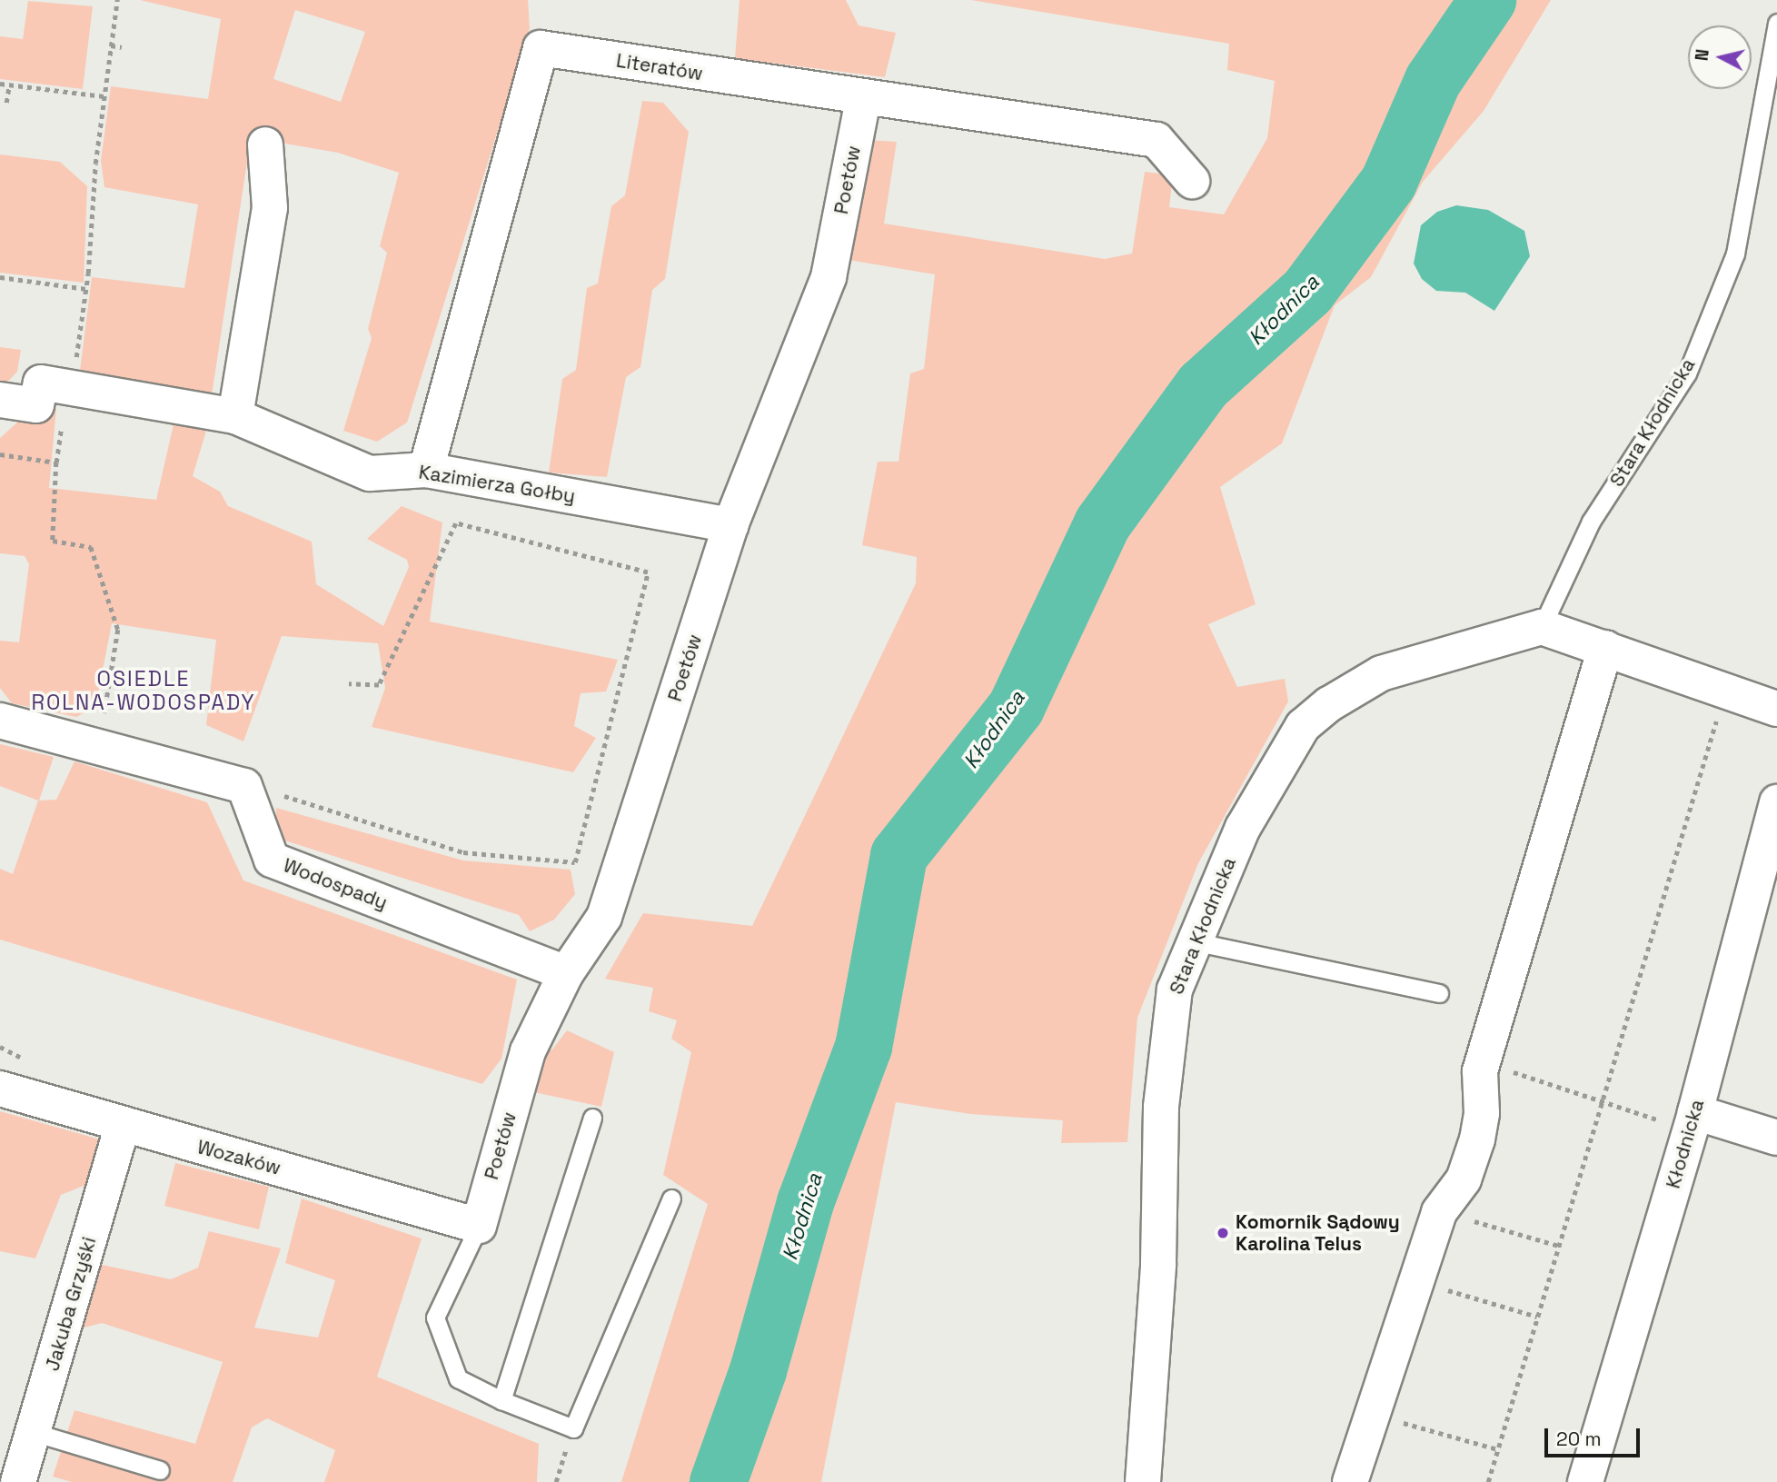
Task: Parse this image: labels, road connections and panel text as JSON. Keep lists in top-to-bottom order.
{
  "streets": {
    "street": [
      "Literatów",
      "Poetów",
      "Stara Kłodnicka",
      "Kazimierza Gołby",
      "Wodospady",
      "Kłodnicka",
      "Wozaków",
      "Jakuba Grzyśki"
    ]
  },
  "crossings": [
    ["Literatów", "Poetów"],
    ["Literatów", "Kazimierza Gołby"],
    ["Poetów", "Kazimierza Gołby"],
    ["Poetów", "Wodospady"],
    ["Poetów", "Wozaków"],
    ["Wozaków", "Jakuba Grzyśki"]
  ],
  "districts": ["OSIEDLE ROLNA-WODOSPADY"],
  "water": ["Kłodnica"],
  "places": ["Komornik Sądowy Karolina Telus"],
  "scale_bar": "20 m",
  "north": "left"
}
